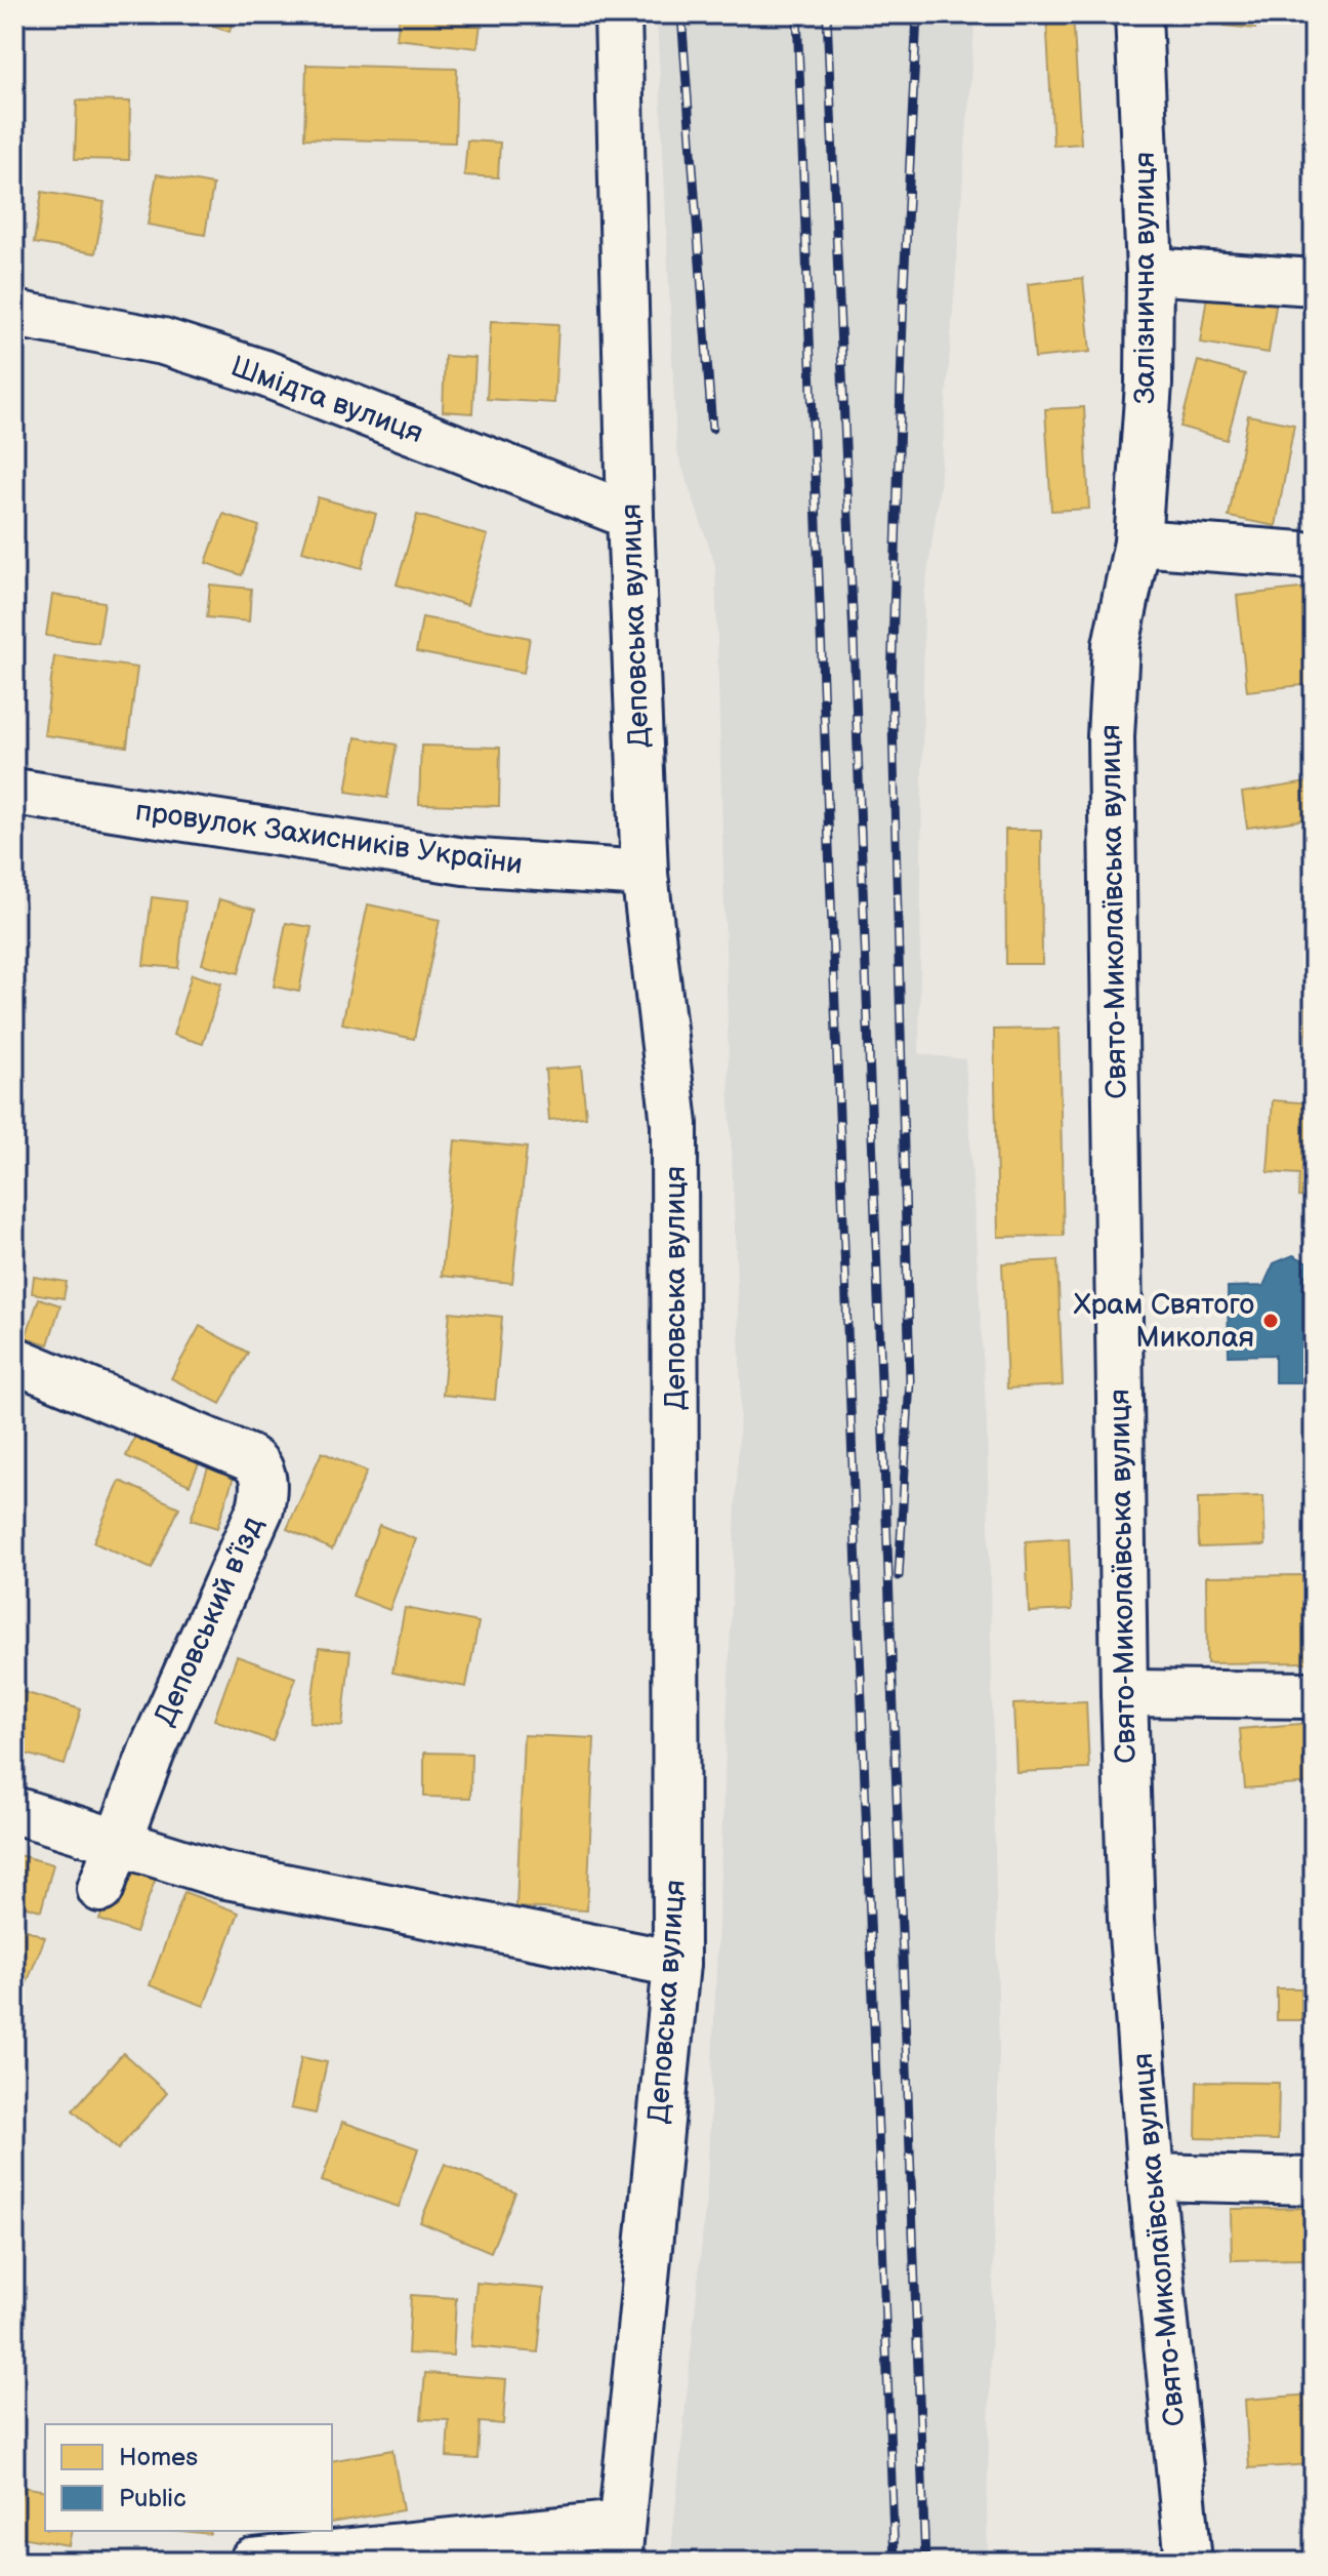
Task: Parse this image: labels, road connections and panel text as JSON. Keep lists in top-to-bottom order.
{
  "streets": {
    "street": [
      "Залізнична вулиця",
      "Шмідта вулиця",
      "Деповська вулиця",
      "провулок Захисників України",
      "Свято-Миколаївська вулиця",
      "Деповський в’їзд"
    ]
  },
  "crossings": [
    ["Залізнична вулиця", "Свято-Миколаївська вулиця"],
    ["Шмідта вулиця", "Деповська вулиця"],
    ["Деповська вулиця", "провулок Захисників України"]
  ],
  "places": ["Храм Святого Миколая"],
  "legend": ["Homes", "Public"]
}
